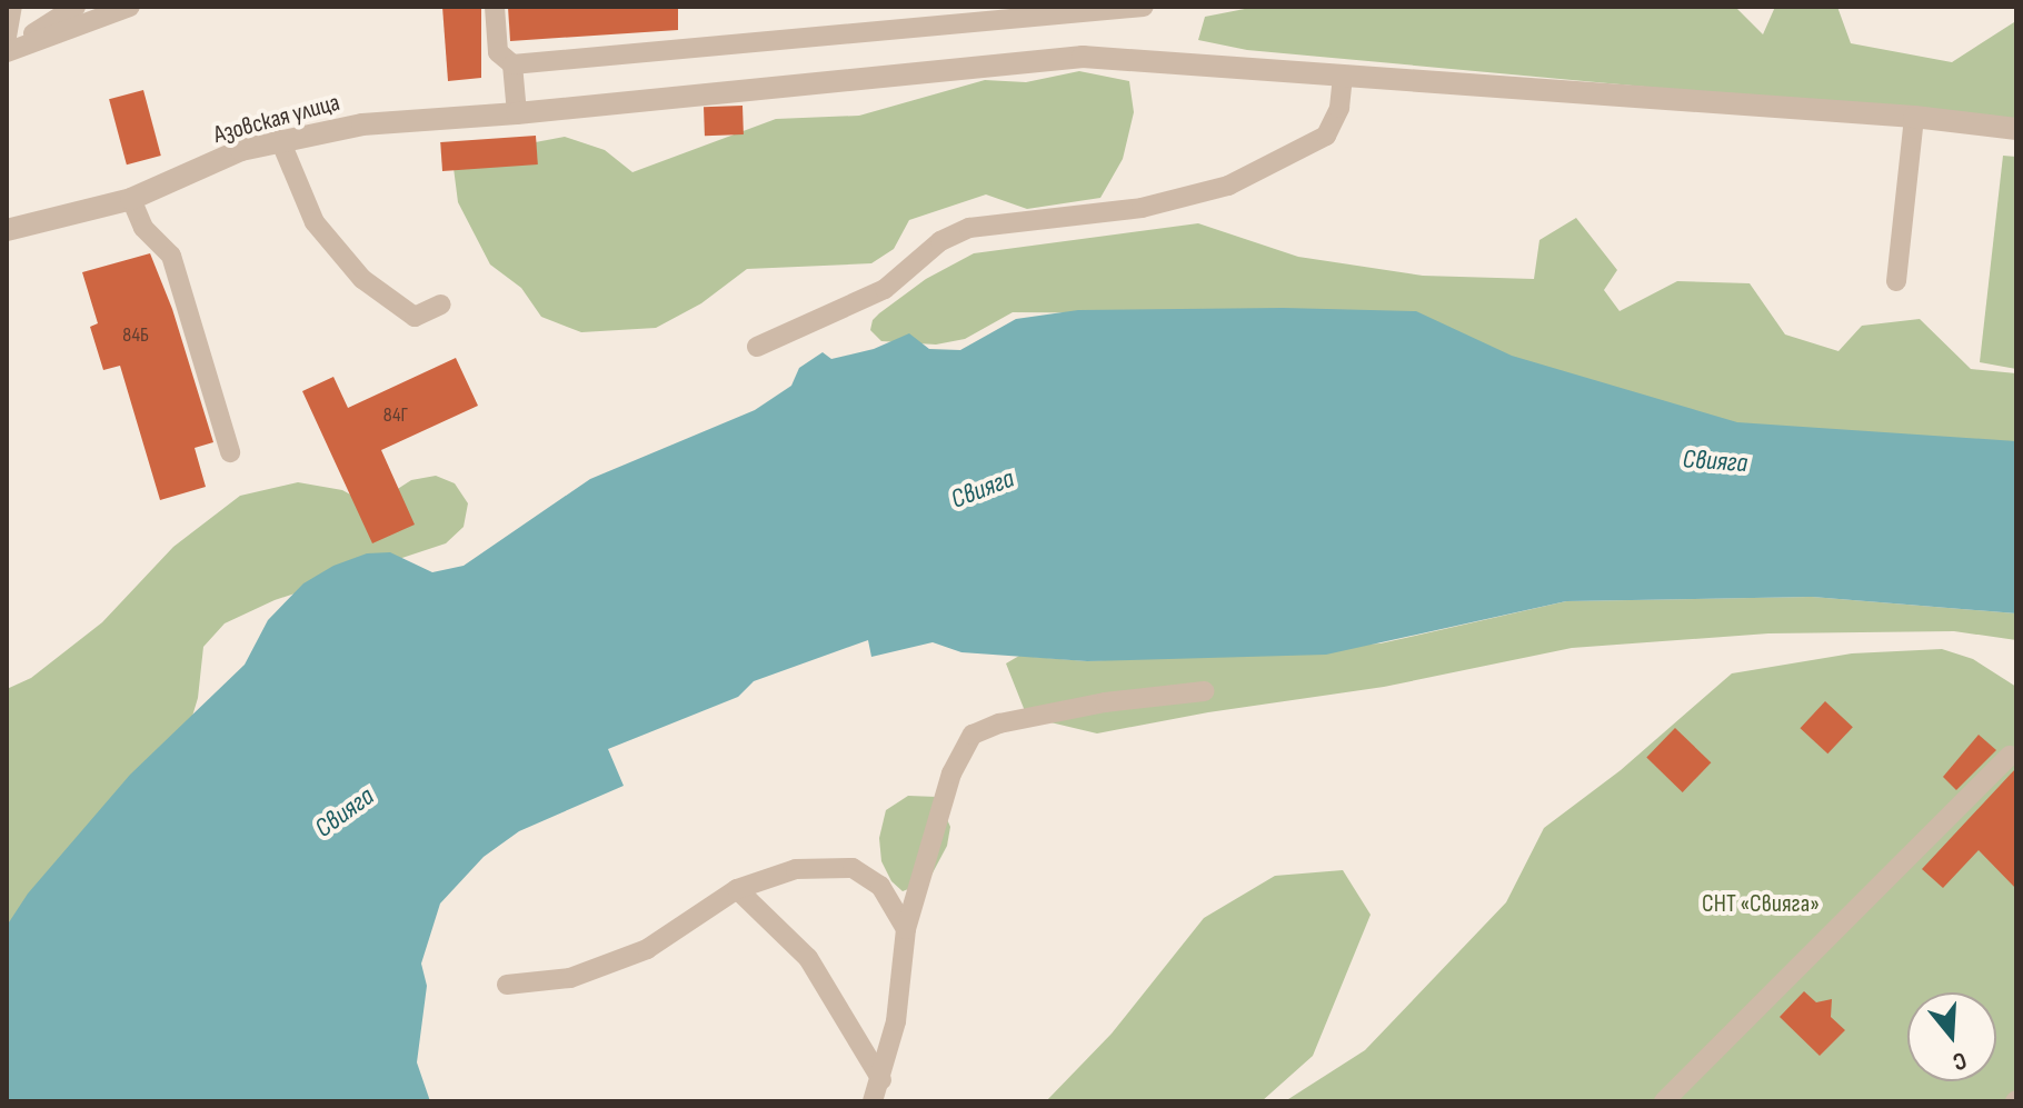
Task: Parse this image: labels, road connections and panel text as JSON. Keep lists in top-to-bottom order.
{
  "streets": {
    "street": ["Азовская улица"]
  },
  "water": ["Свияга"],
  "parks": ["СНТ «Свияга»"],
  "house_numbers": ["84Б", "84Г"],
  "north": "bottom"
}
